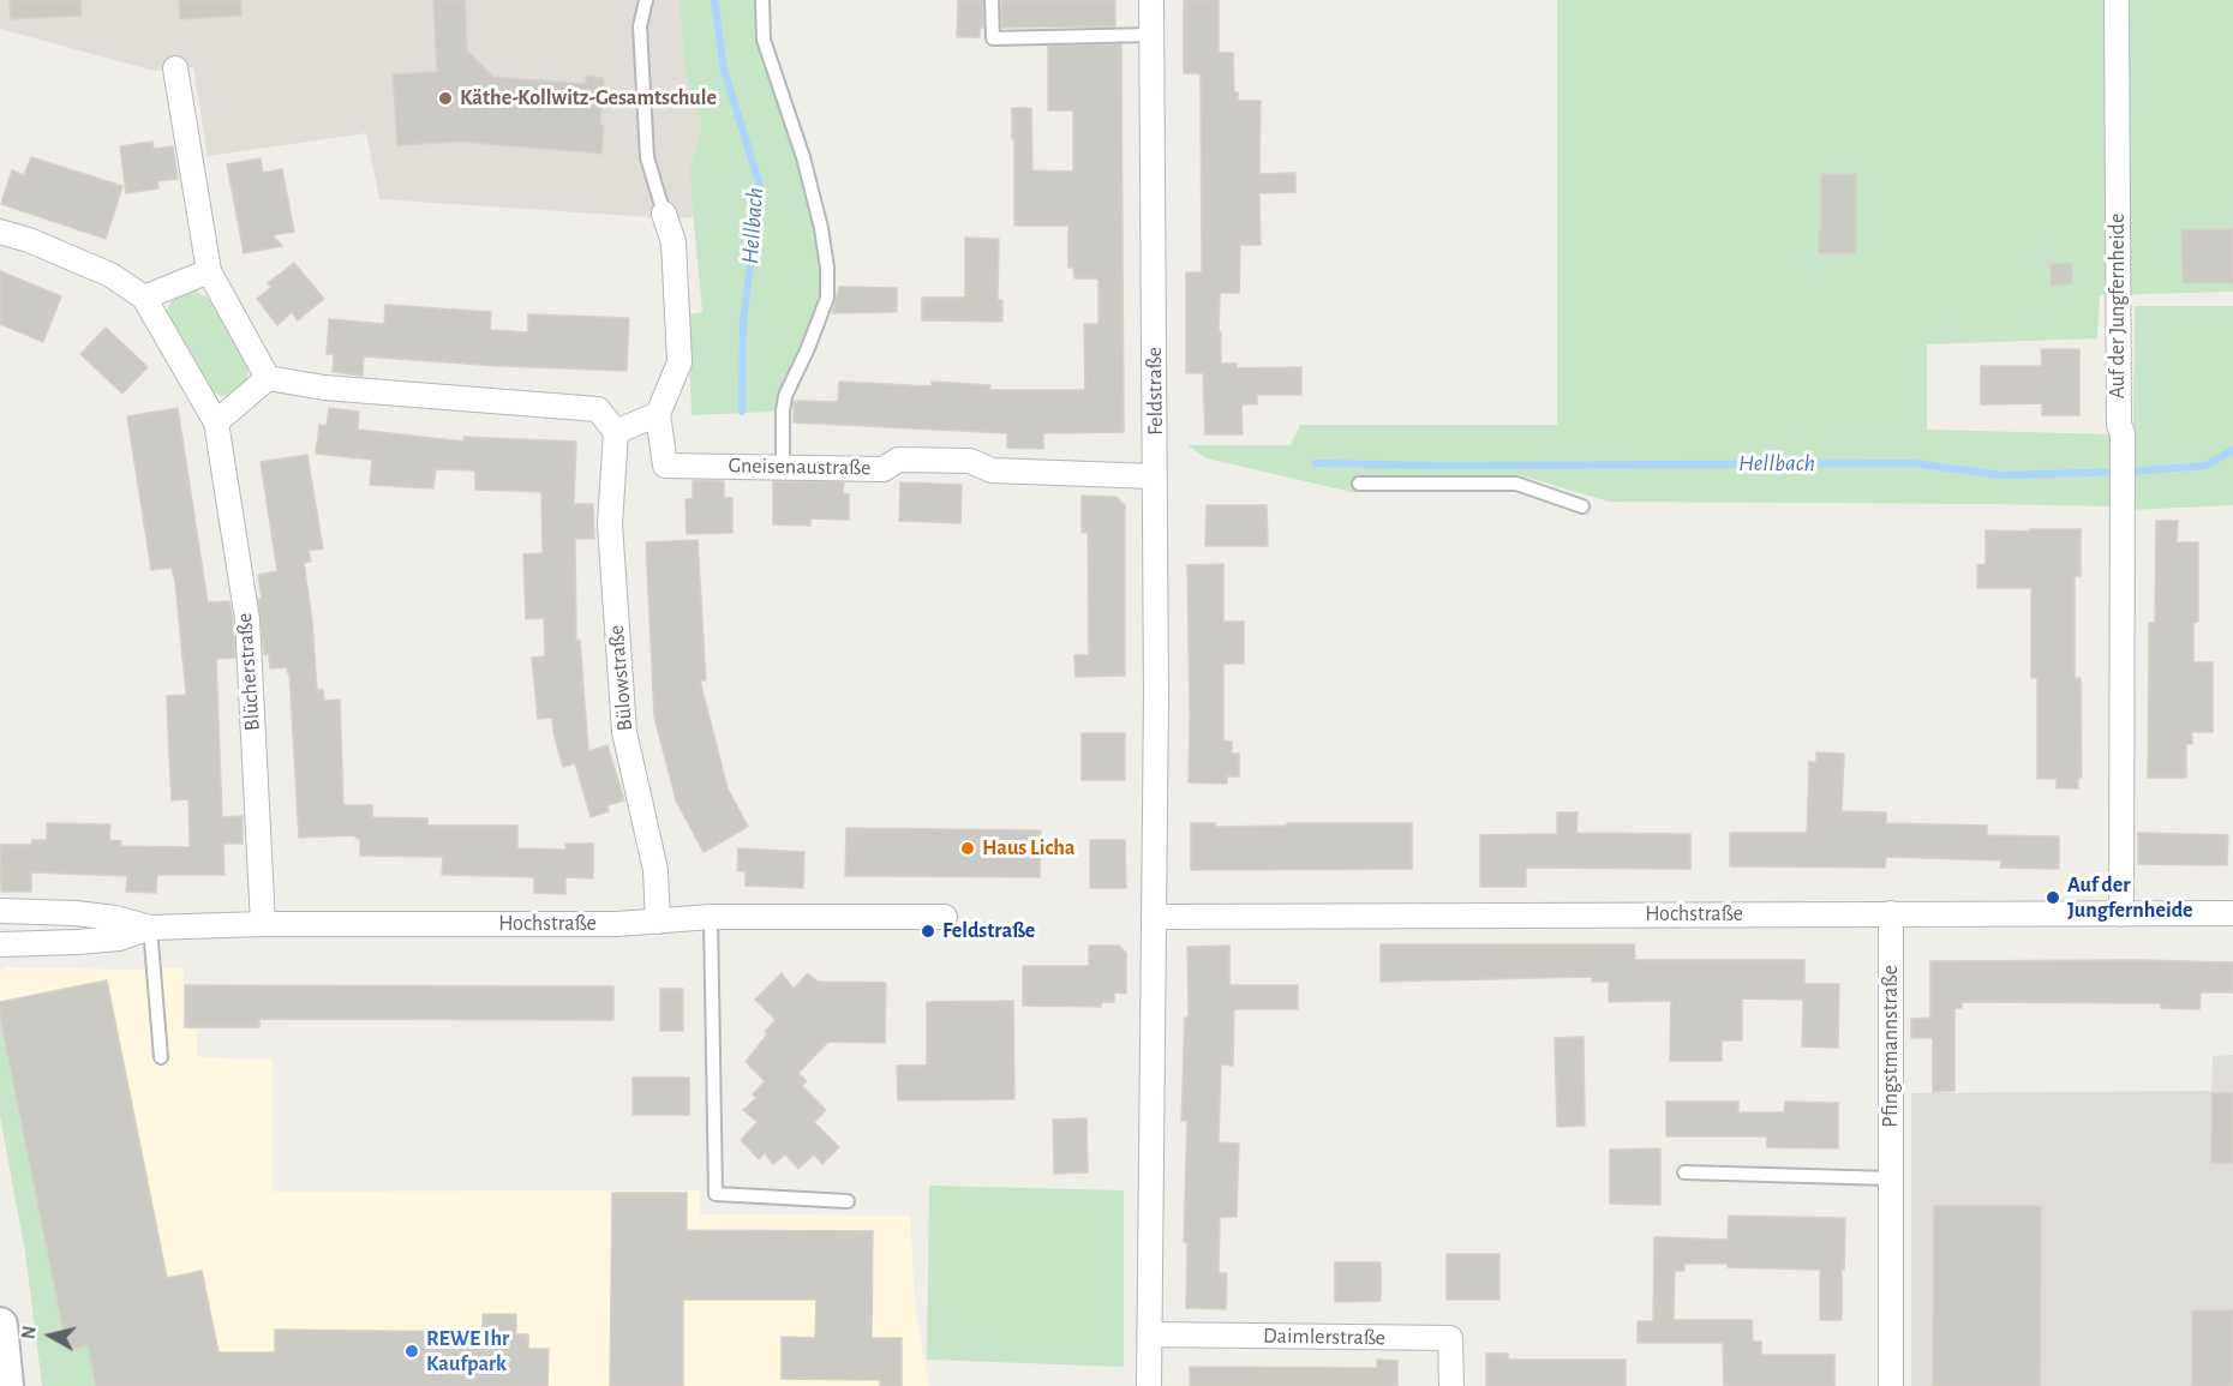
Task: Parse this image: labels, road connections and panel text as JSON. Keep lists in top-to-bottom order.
{
  "streets": {
    "street": [
      "Auf der Jungfernheide",
      "Feldstraße",
      "Gneisenaustraße",
      "Blücherstraße",
      "Bülowstraße",
      "Hochstraße",
      "Pfingstmannstraße",
      "Daimlerstraße"
    ]
  },
  "crossings": [
    ["Auf der Jungfernheide", "Hochstraße"],
    ["Feldstraße", "Gneisenaustraße"],
    ["Feldstraße", "Hochstraße"],
    ["Feldstraße", "Daimlerstraße"],
    ["Blücherstraße", "Hochstraße"],
    ["Bülowstraße", "Hochstraße"],
    ["Hochstraße", "Pfingstmannstraße"]
  ],
  "water": ["Hellbach"],
  "places": [
    "Käthe-Kollwitz-Gesamtschule",
    "Haus Licha",
    "Auf der Jungfernheide",
    "Feldstraße",
    "REWE Ihr Kaufpark"
  ],
  "north": "left"
}
